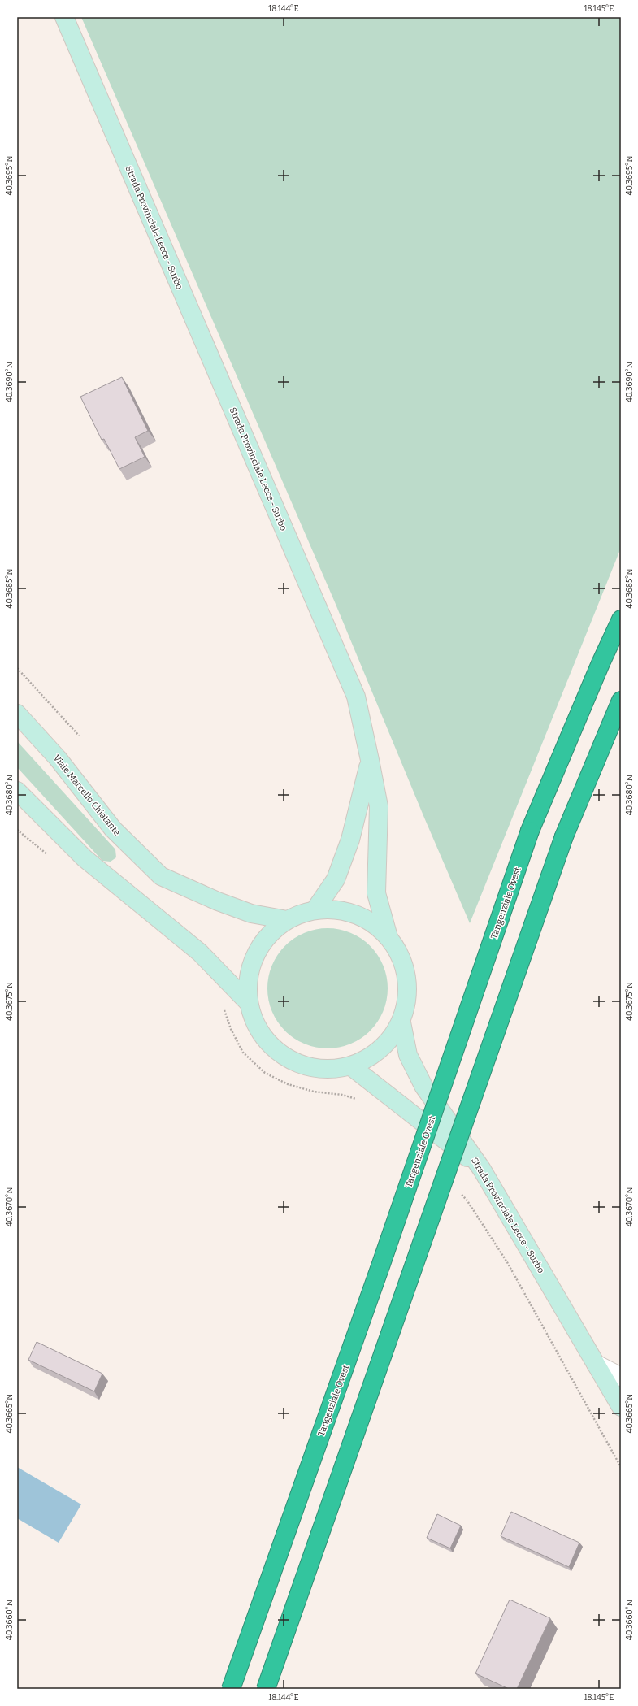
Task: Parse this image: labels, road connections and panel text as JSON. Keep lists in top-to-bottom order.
{
  "streets": {
    "highway": ["Tangenziale Ovest"],
    "street": ["Strada Provinciale Lecce - Surbo", "Viale Marcello Chiatante"]
  },
  "coordinates": [
    "18.144°E",
    "18.145°E",
    "40.3695°N",
    "40.3690°N",
    "40.3685°N",
    "40.3680°N",
    "40.3675°N",
    "40.3670°N",
    "40.3665°N",
    "40.3660°N"
  ]
}
